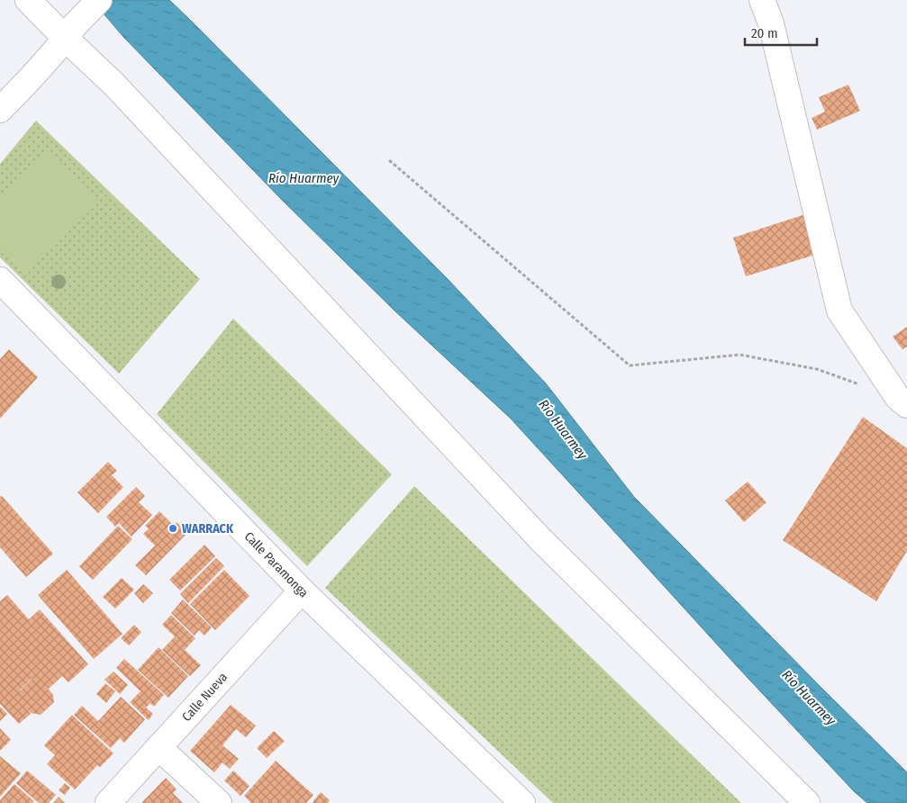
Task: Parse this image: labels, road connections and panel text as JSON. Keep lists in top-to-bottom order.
{
  "streets": {
    "street": ["Calle Paramonga", "Calle Nueva"]
  },
  "crossings": [
    ["Calle Paramonga", "Calle Nueva"]
  ],
  "water": ["Río Huarmey"],
  "places": ["WARRACK"],
  "scale_bar": "20 m"
}
